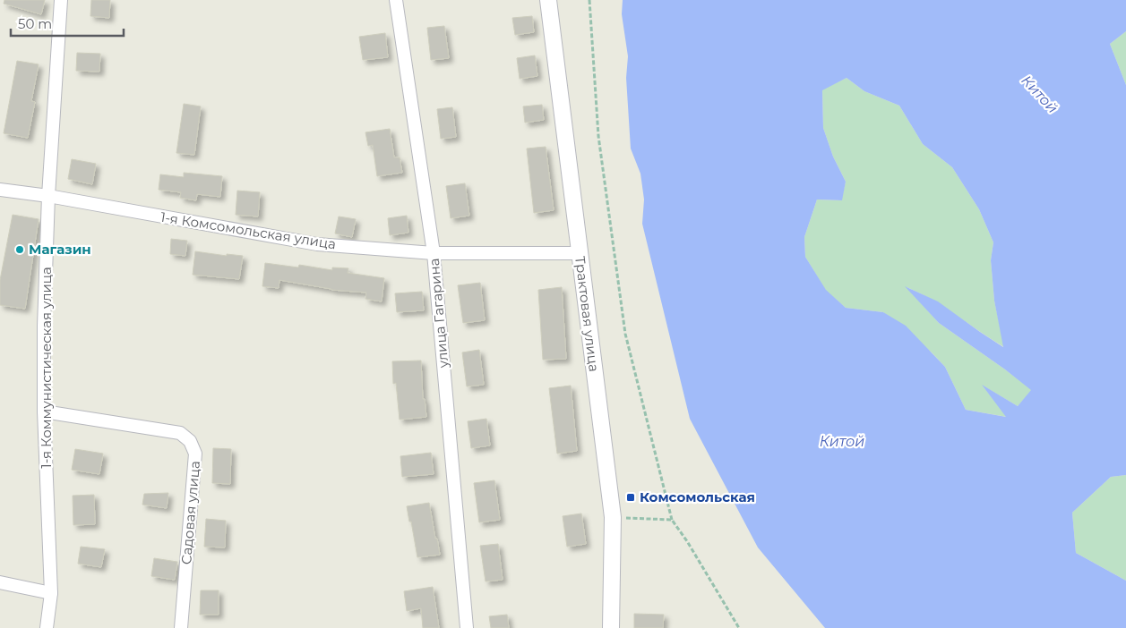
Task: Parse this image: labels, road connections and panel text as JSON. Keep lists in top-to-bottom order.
{
  "streets": {
    "street": [
      "1-я Комсомольская улица",
      "улица Гагарина",
      "Трактовая улица",
      "1-я Коммунистическая улица",
      "Садовая улица"
    ]
  },
  "crossings": [
    ["1-я Комсомольская улица", "улица Гагарина"],
    ["1-я Комсомольская улица", "Трактовая улица"],
    ["1-я Комсомольская улица", "1-я Коммунистическая улица"],
    ["1-я Коммунистическая улица", "Садовая улица"]
  ],
  "water": ["Китой"],
  "places": {
    "other": ["Магазин"],
    "transit": ["Комсомольская"]
  },
  "scale_bar": "50 m"
}
